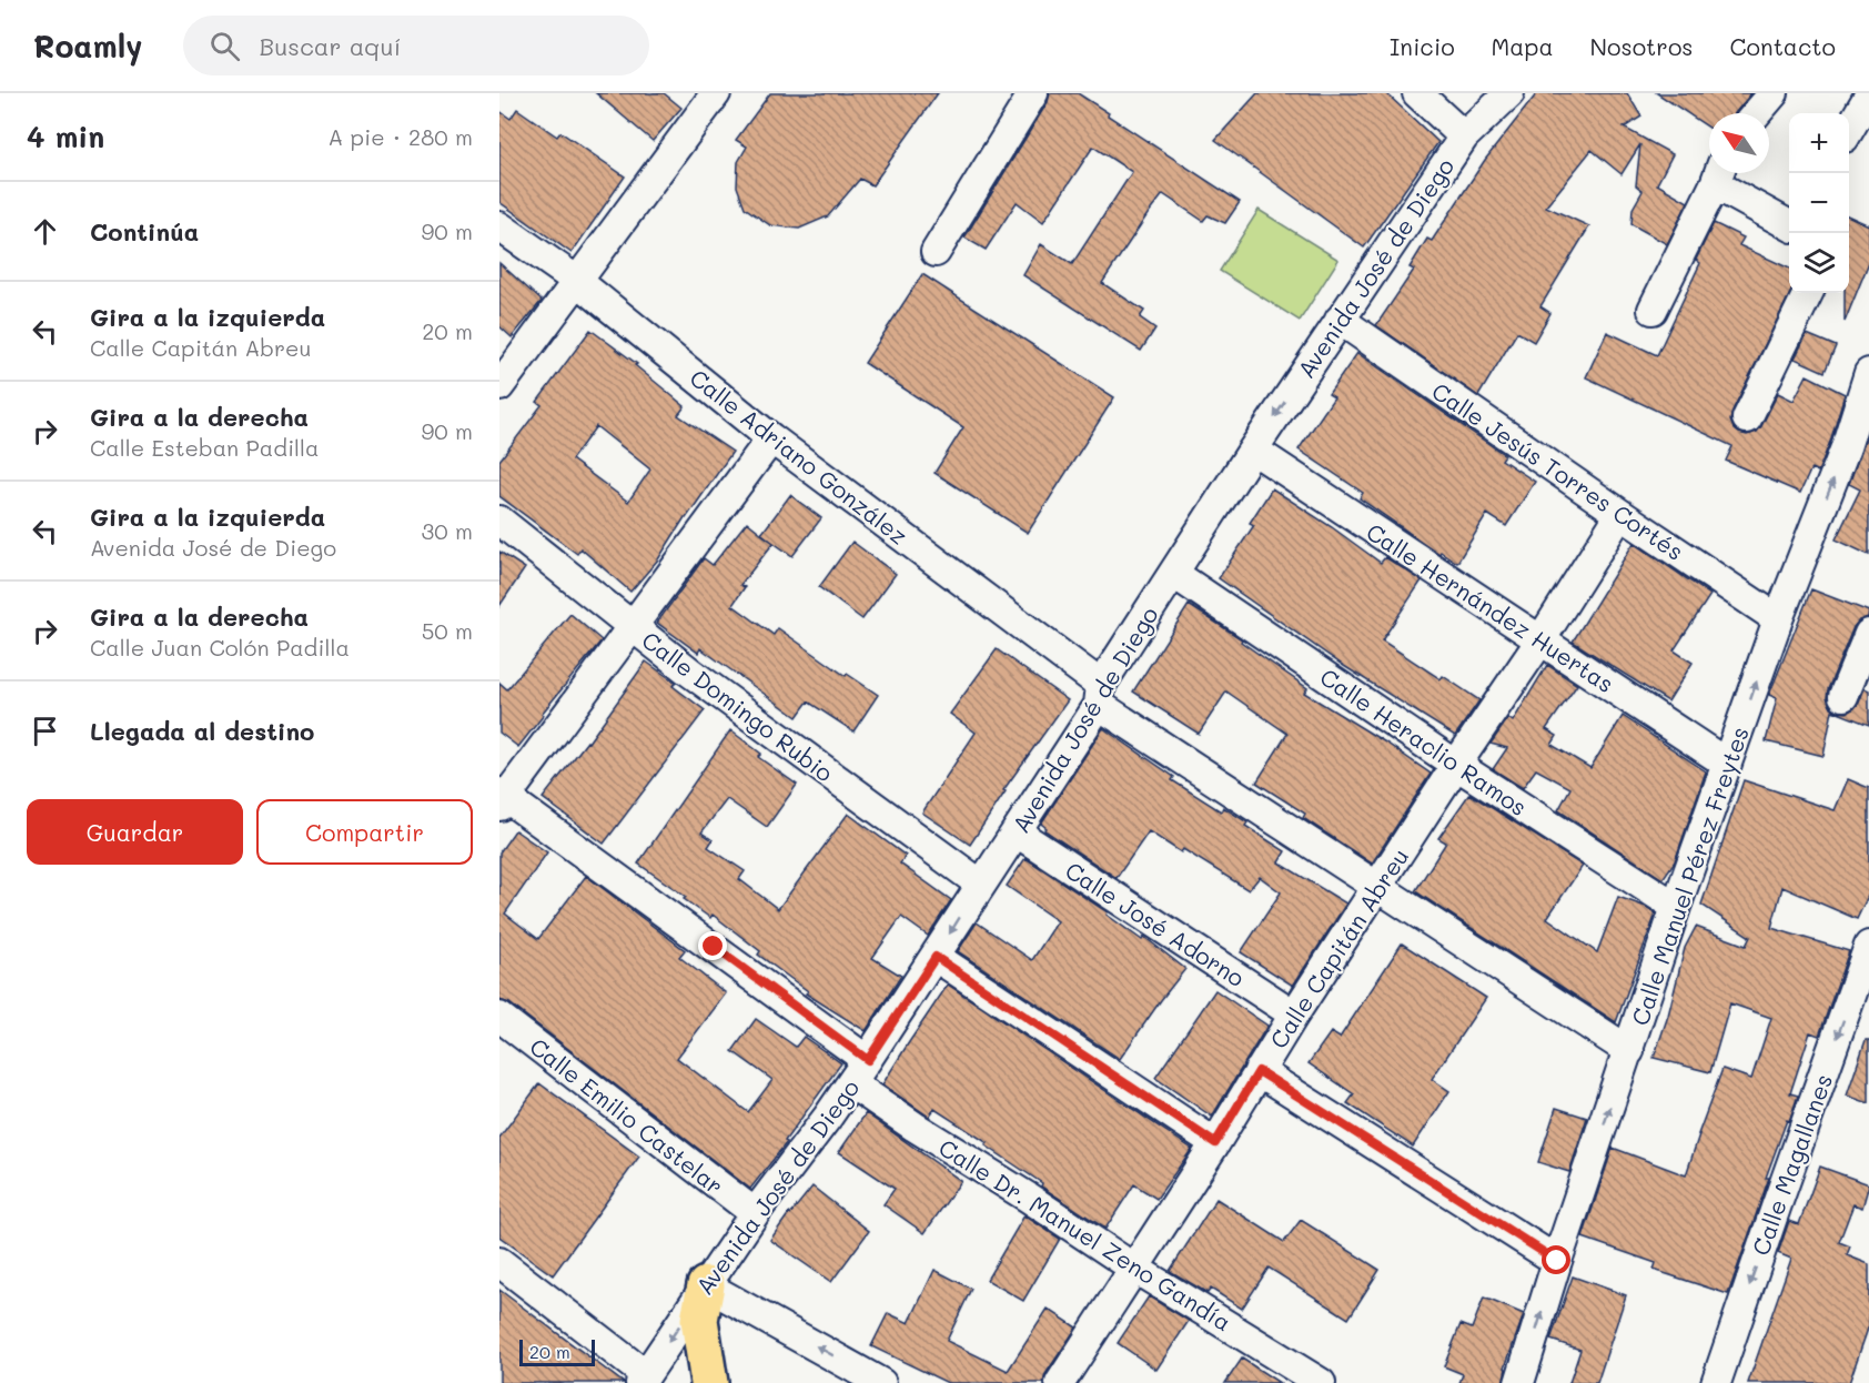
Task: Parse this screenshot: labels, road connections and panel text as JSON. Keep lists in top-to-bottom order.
{
  "streets": {
    "street": [
      "Avenida José de Diego",
      "Calle Adriano González",
      "Calle Jesús Torres Cortés",
      "Calle Hernández Huertas",
      "Calle Domingo Rubio",
      "Calle Heraclio Ramos",
      "Calle Manuel Pérez Freytes",
      "Calle José Adorno",
      "Calle Capitán Abreu",
      "Calle Emilio Castelar",
      "Calle Magallanes",
      "Calle Dr. Manuel Zeno Gandía"
    ]
  },
  "crossings": [
    ["Avenida José de Diego", "Calle Adriano González"],
    ["Avenida José de Diego", "Calle Jesús Torres Cortés"],
    ["Avenida José de Diego", "Calle Hernández Huertas"],
    ["Avenida José de Diego", "Calle Domingo Rubio"],
    ["Avenida José de Diego", "Calle Heraclio Ramos"],
    ["Avenida José de Diego", "Calle José Adorno"],
    ["Avenida José de Diego", "Calle Emilio Castelar"],
    ["Avenida José de Diego", "Calle Dr. Manuel Zeno Gandía"],
    ["Calle Adriano González", "Calle Manuel Pérez Freytes"],
    ["Calle Adriano González", "Calle Capitán Abreu"],
    ["Calle Jesús Torres Cortés", "Calle Manuel Pérez Freytes"],
    ["Calle Jesús Torres Cortés", "Calle Capitán Abreu"],
    ["Calle Hernández Huertas", "Calle Manuel Pérez Freytes"],
    ["Calle Hernández Huertas", "Calle Capitán Abreu"],
    ["Calle Heraclio Ramos", "Calle Manuel Pérez Freytes"],
    ["Calle Heraclio Ramos", "Calle Capitán Abreu"],
    ["Calle José Adorno", "Calle Capitán Abreu"],
    ["Calle Capitán Abreu", "Calle Dr. Manuel Zeno Gandía"]
  ],
  "one_way": ["Calle Manuel Pérez Freytes", "Calle Magallanes"],
  "scale_bar": "20 m",
  "north": "top left",
  "page": {
    "header": "Roamly",
    "search": "Buscar aquí",
    "nav": [
      "Inicio",
      "Mapa",
      "Nosotros",
      "Contacto"
    ],
    "heading": ["4 min", "A pie · 280 m"],
    "map_buttons": ["+", "−"],
    "list": [
      ["Continúa", "90 m"],
      ["Gira a la izquierda", "Calle Capitán Abreu", "20 m"],
      ["Gira a la derecha", "Calle Esteban Padilla", "90 m"],
      ["Gira a la izquierda", "Avenida José de Diego", "30 m"],
      ["Gira a la derecha", "Calle Juan Colón Padilla", "50 m"],
      "Llegada al destino"
    ],
    "buttons": ["Guardar", "Compartir"],
    "scale": "20 m"
  }
}
